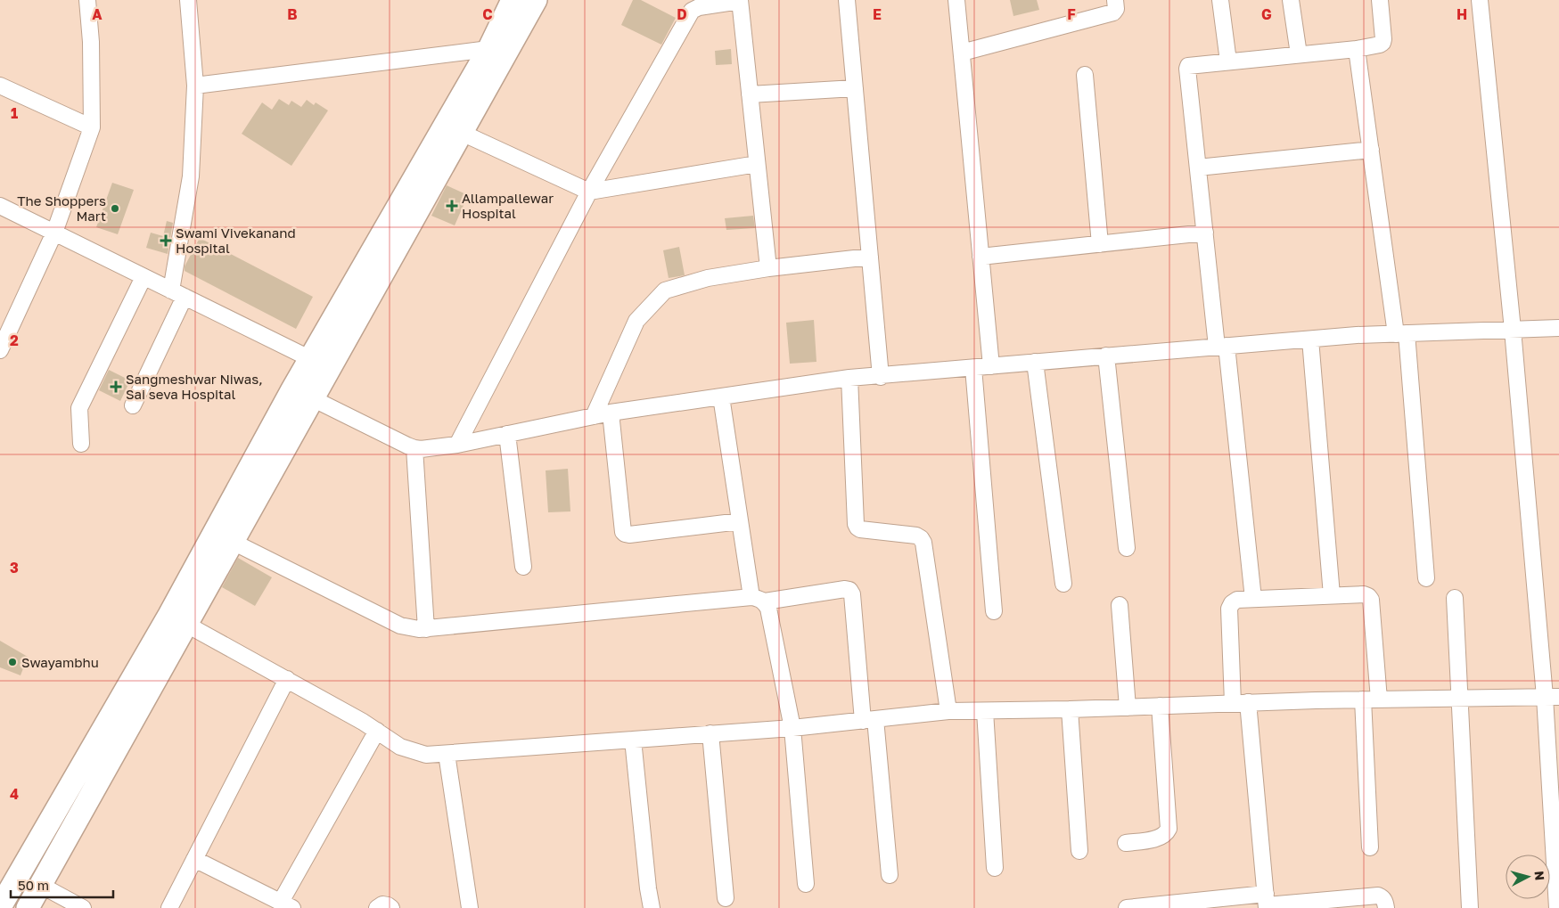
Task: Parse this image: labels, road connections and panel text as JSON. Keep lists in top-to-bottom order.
{
  "places": {
    "health": ["Allampallewar Hospital", "Swami Vivekanand Hospital", "Sangmeshwar Niwas, Sai seva Hospital"],
    "other": ["The Shoppers Mart", "Swayambhu"]
  },
  "scale_bar": "50 m",
  "north": "right",
  "grid": {
    "columns": [
      "A",
      "B",
      "C",
      "D",
      "E",
      "F",
      "G",
      "H"
    ],
    "rows": [
      "1",
      "2",
      "3",
      "4"
    ]
  }
}
